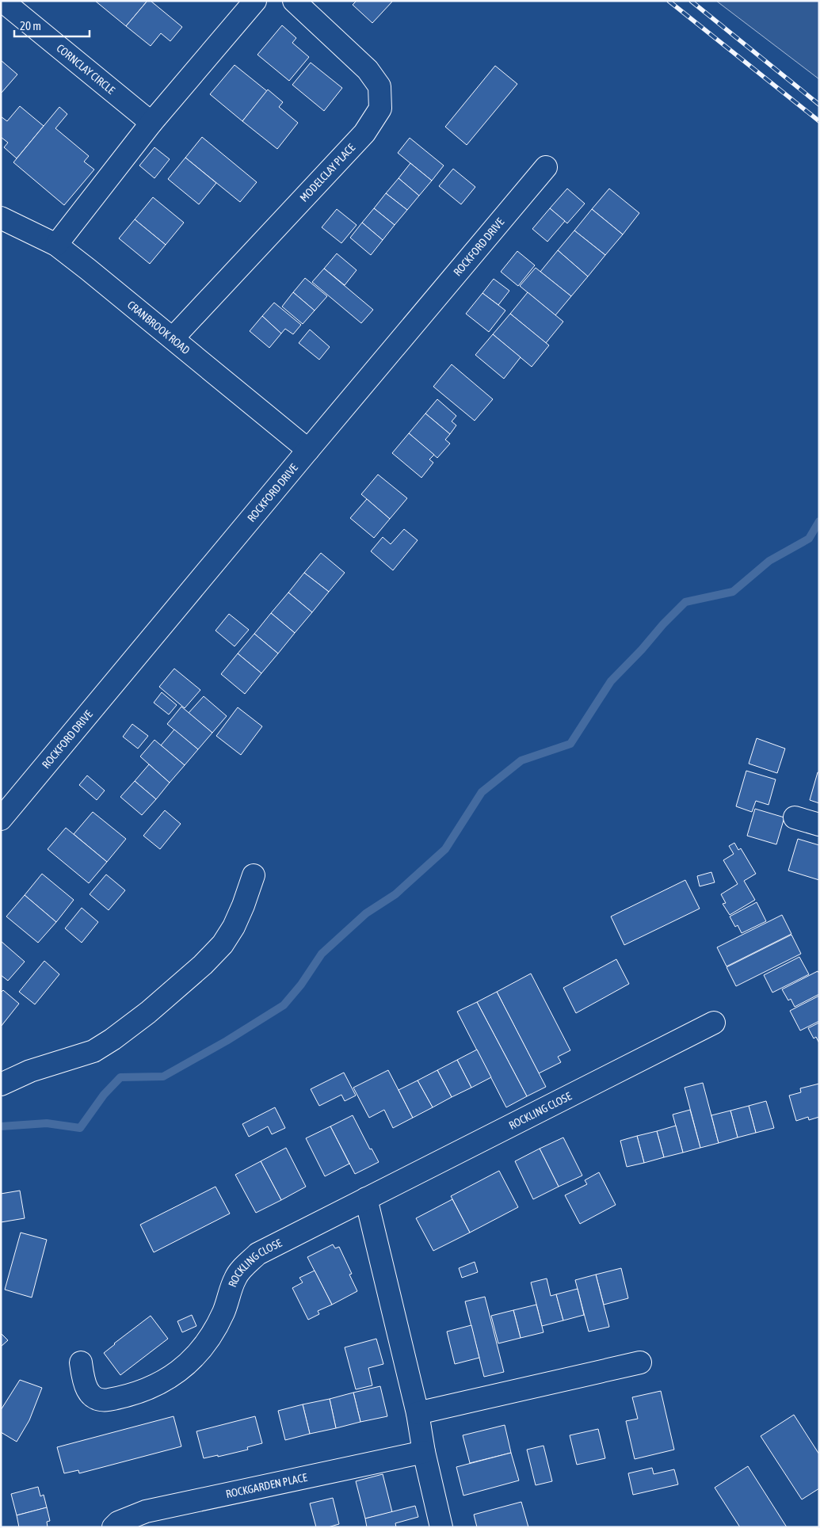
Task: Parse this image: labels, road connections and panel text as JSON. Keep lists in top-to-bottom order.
{
  "streets": {
    "street": [
      "CORNCLAY CIRCLE",
      "MODELCLAY PLACE",
      "ROCKFORD DRIVE",
      "CRANBROOK ROAD",
      "ROCKLING CLOSE",
      "ROCKGARDEN PLACE"
    ]
  },
  "crossings": [
    ["MODELCLAY PLACE", "CRANBROOK ROAD"],
    ["ROCKFORD DRIVE", "CRANBROOK ROAD"]
  ],
  "scale_bar": "20 m"
}
